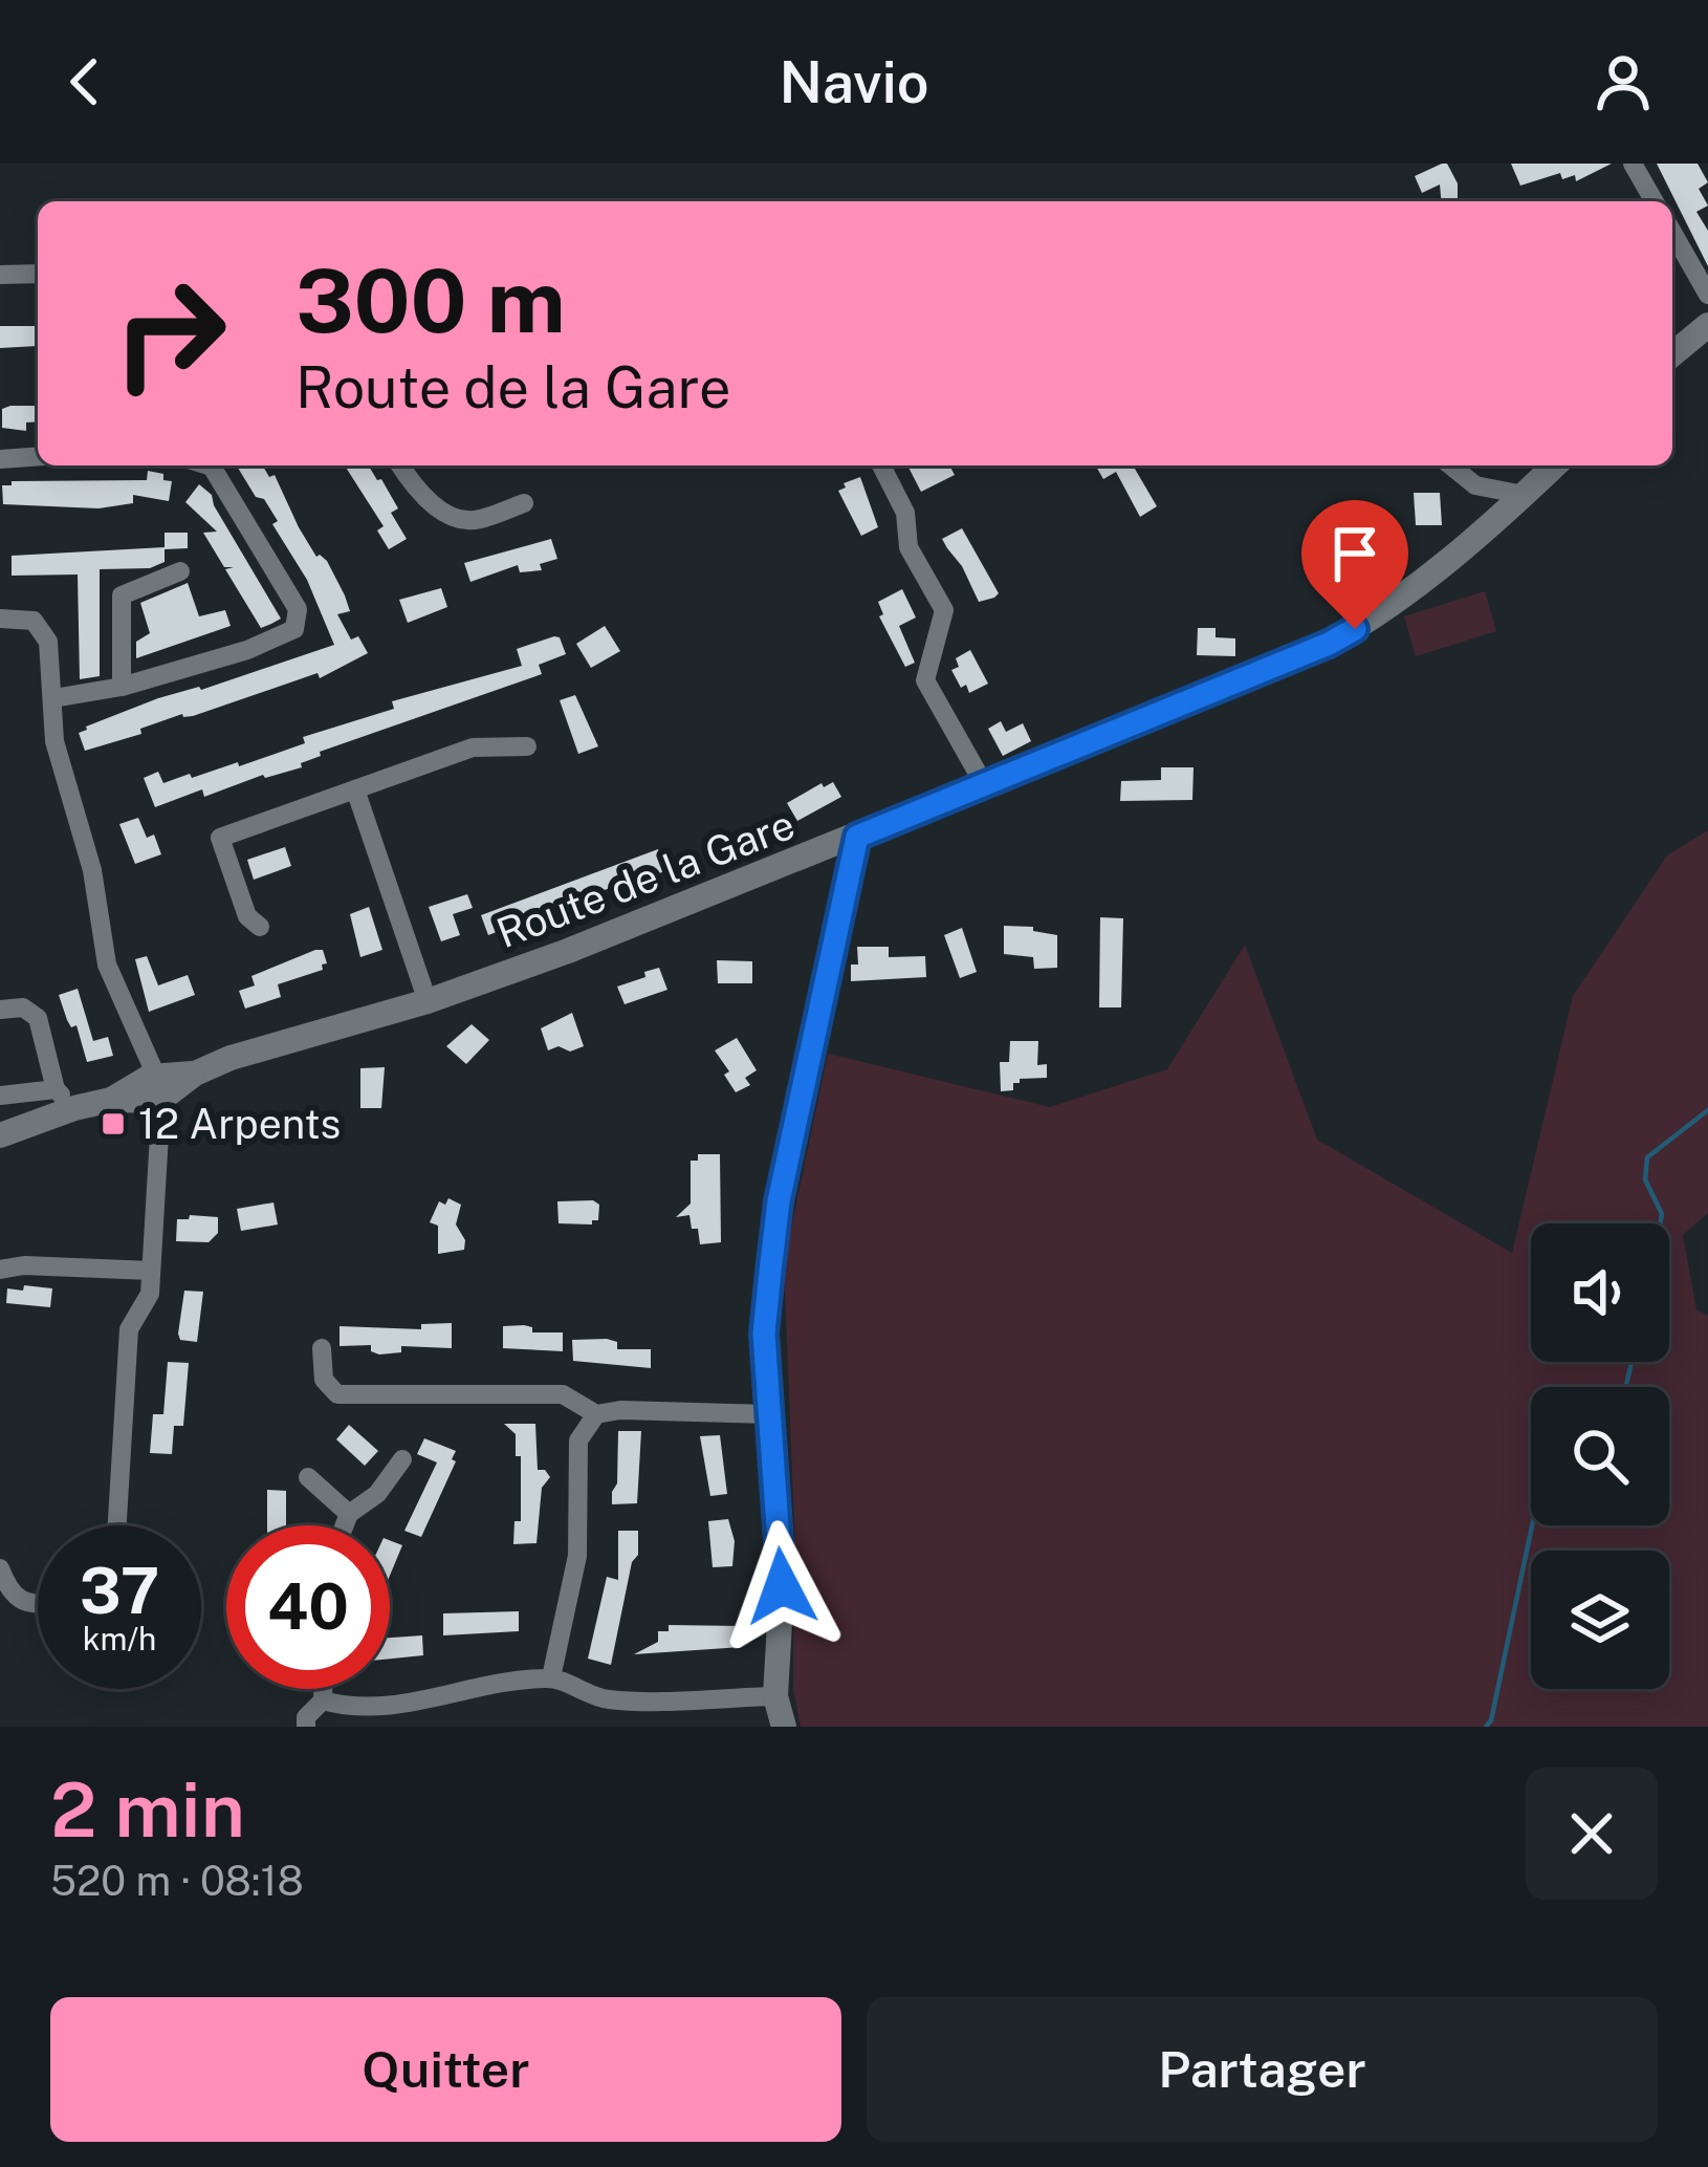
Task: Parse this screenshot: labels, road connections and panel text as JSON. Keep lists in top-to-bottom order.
{
  "streets": {
    "street": ["Route de la Gare"]
  },
  "places": {
    "transit": ["12 Arpents"]
  },
  "page": {
    "header": "Navio",
    "turn": ["300 m", "Route de la Gare"],
    "speed": "37 km/h",
    "limit": "40",
    "heading": ["2 min", "520 m · 08:18"],
    "buttons": ["Quitter", "Partager"]
  }
}
